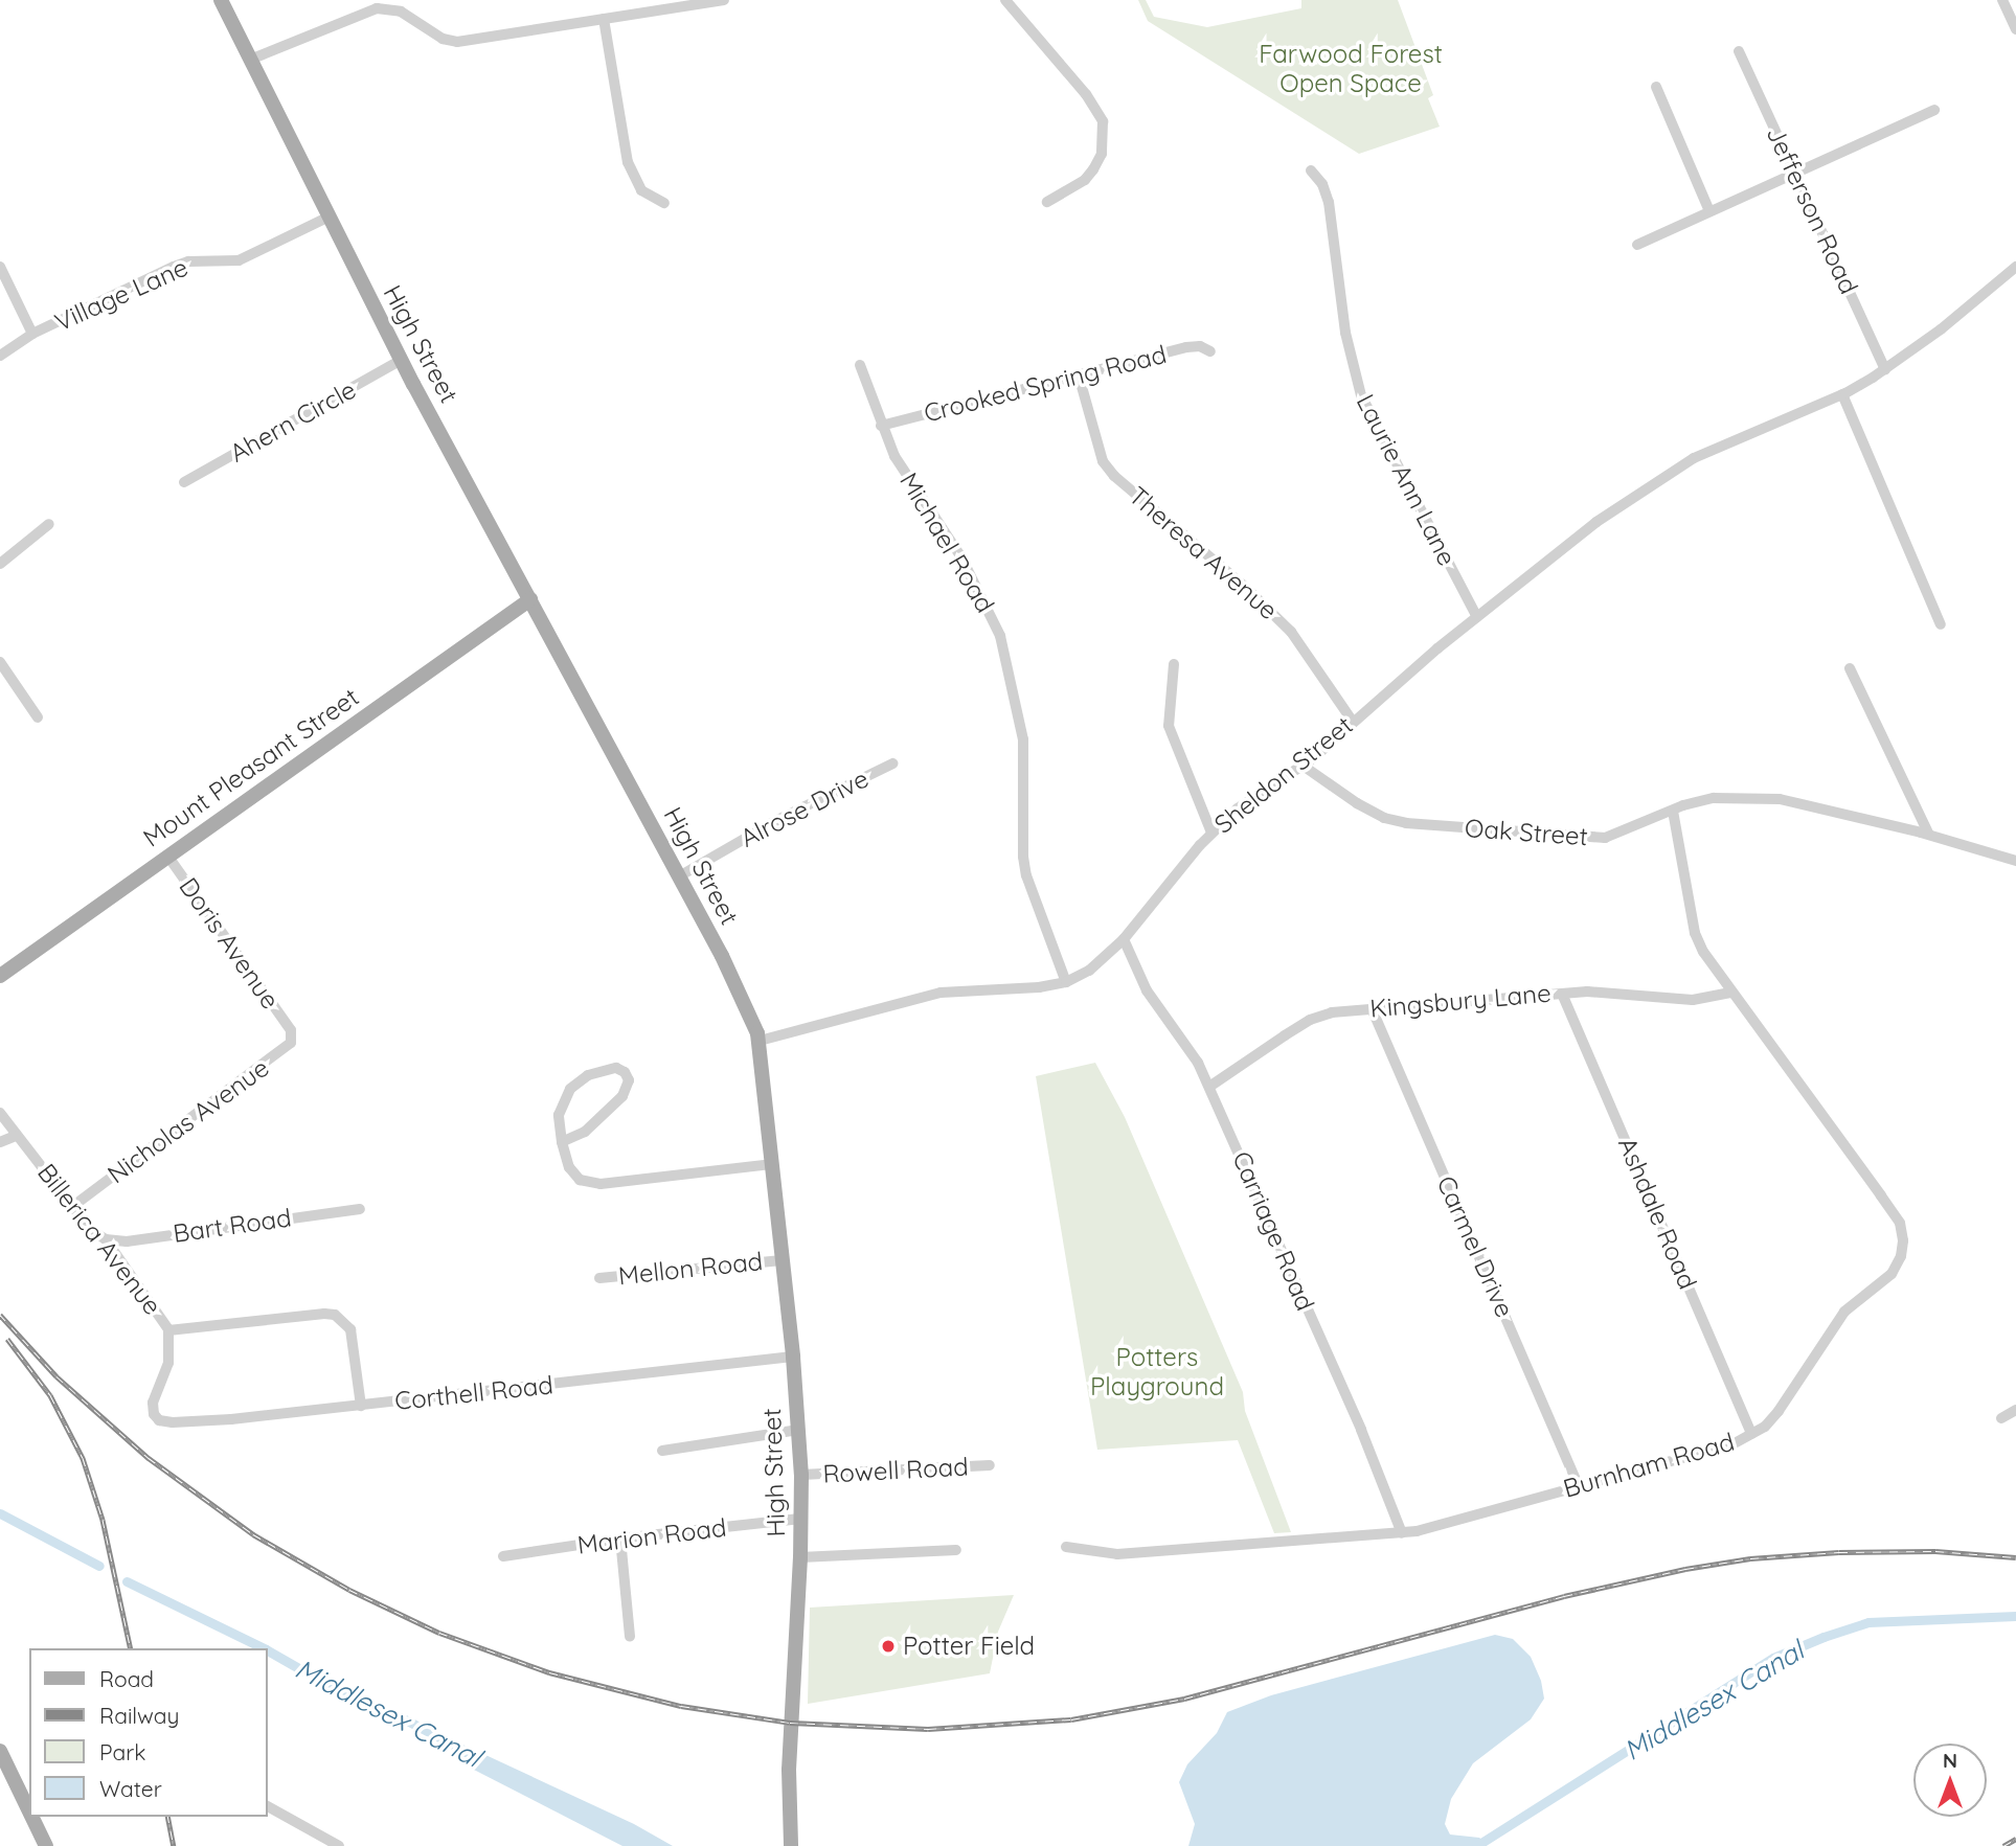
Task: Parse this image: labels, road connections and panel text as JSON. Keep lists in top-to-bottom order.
{
  "streets": {
    "main road": ["High Street", "Mount Pleasant Street"],
    "street": [
      "Jefferson Road",
      "Village Lane",
      "Crooked Spring Road",
      "Ahern Circle",
      "Laurie Ann Lane",
      "Michael Road",
      "Theresa Avenue",
      "Sheldon Street",
      "Alrose Drive",
      "Oak Street",
      "Doris Avenue",
      "Kingsbury Lane",
      "Nicholas Avenue",
      "Ashdale Road",
      "Bart Road",
      "Carriage Road",
      "Billerica Avenue",
      "Carmel Drive",
      "Mellon Road",
      "Corthell Road",
      "Burnham Road",
      "Rowell Road",
      "Marion Road"
    ]
  },
  "crossings": [
    ["Jefferson Road", "Sheldon Street"],
    ["Village Lane", "High Street"],
    ["High Street", "Ahern Circle"],
    ["High Street", "Mount Pleasant Street"],
    ["High Street", "Sheldon Street"],
    ["High Street", "Alrose Drive"],
    ["High Street", "Mellon Road"],
    ["High Street", "Corthell Road"],
    ["High Street", "Rowell Road"],
    ["High Street", "Marion Road"],
    ["Crooked Spring Road", "Michael Road"],
    ["Crooked Spring Road", "Theresa Avenue"],
    ["Laurie Ann Lane", "Sheldon Street"],
    ["Michael Road", "Sheldon Street"],
    ["Theresa Avenue", "Sheldon Street"],
    ["Mount Pleasant Street", "Doris Avenue"],
    ["Sheldon Street", "Oak Street"],
    ["Sheldon Street", "Carriage Road"],
    ["Oak Street", "Burnham Road"],
    ["Doris Avenue", "Nicholas Avenue"],
    ["Kingsbury Lane", "Ashdale Road"],
    ["Kingsbury Lane", "Carriage Road"],
    ["Kingsbury Lane", "Carmel Drive"],
    ["Kingsbury Lane", "Burnham Road"],
    ["Nicholas Avenue", "Billerica Avenue"],
    ["Ashdale Road", "Burnham Road"],
    ["Bart Road", "Billerica Avenue"],
    ["Carriage Road", "Burnham Road"],
    ["Billerica Avenue", "Corthell Road"],
    ["Carmel Drive", "Burnham Road"]
  ],
  "water": ["Middlesex Canal"],
  "parks": ["Farwood Forest Open Space", "Potters Playground"],
  "places": ["Potter Field"],
  "legend": [
    "Road",
    "Railway",
    "Park",
    "Water"
  ],
  "north": "top"
}
